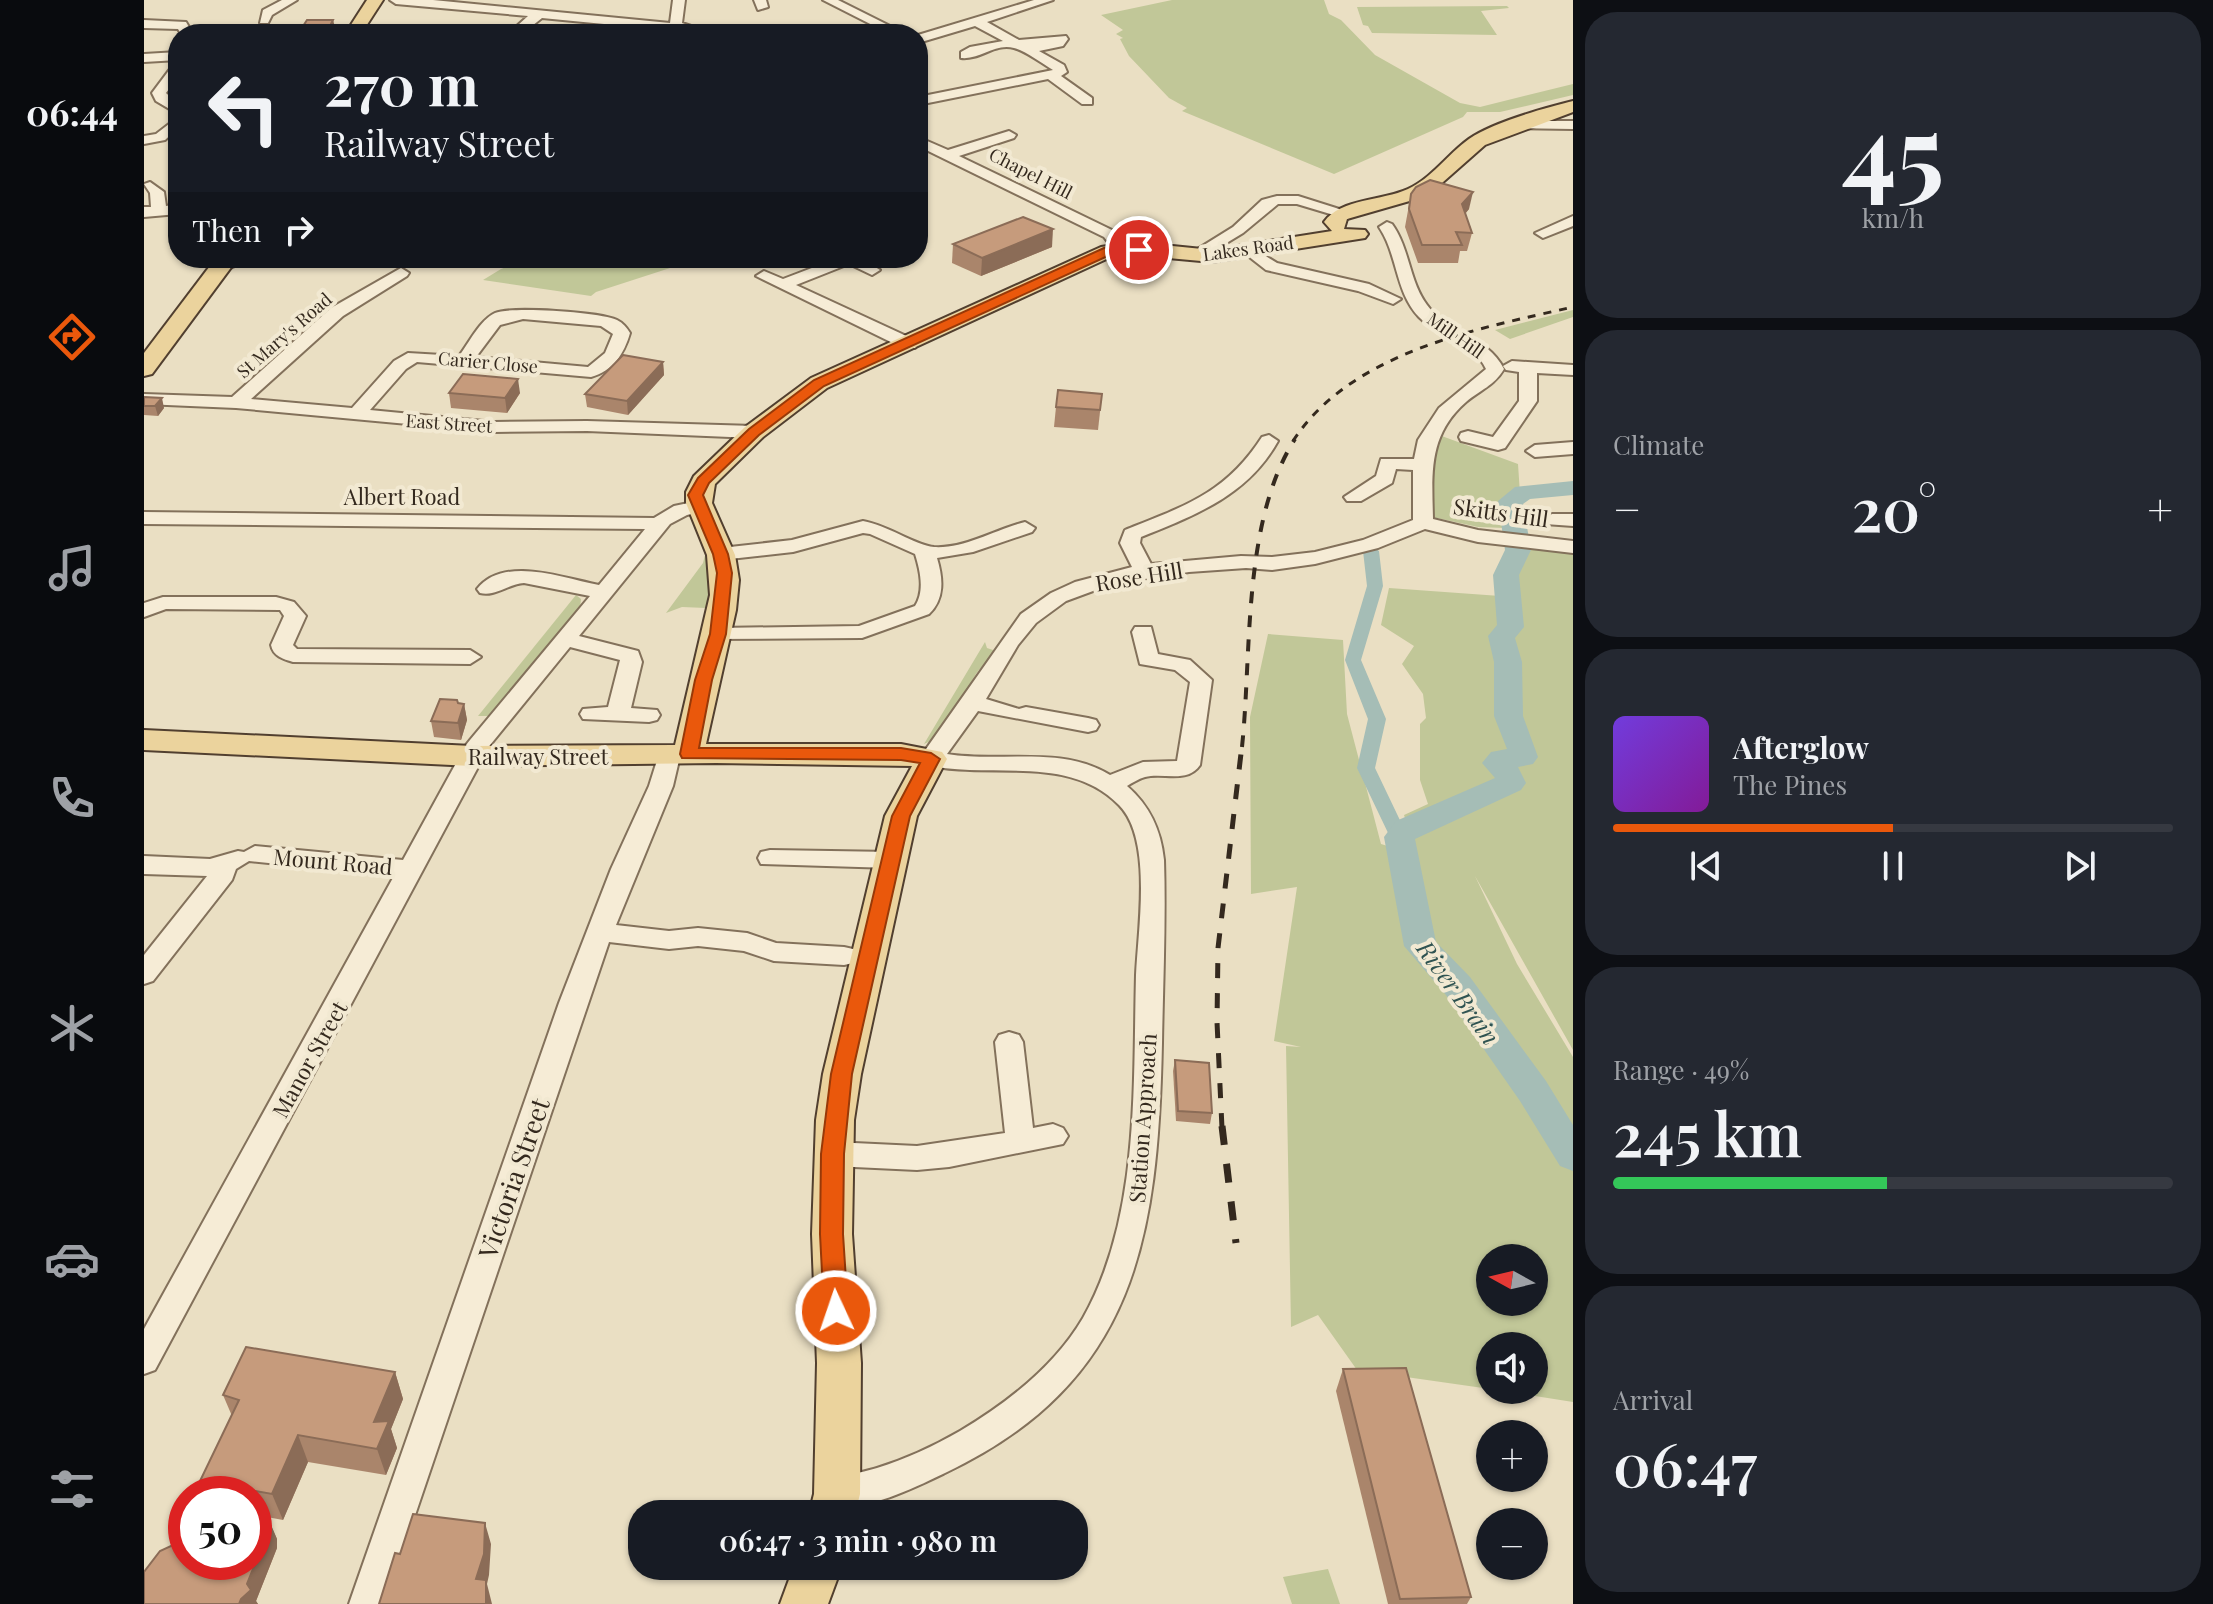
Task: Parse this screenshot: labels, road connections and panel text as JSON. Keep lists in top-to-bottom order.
{
  "streets": {
    "main road": ["Lakes Road", "Railway Street"],
    "street": [
      "Chapel Hill",
      "St Mary's Road",
      "Mill Hill",
      "Carier Close",
      "East Street",
      "Albert Road",
      "Skitts Hill",
      "Rose Hill",
      "Mount Road",
      "Manor Street",
      "Station Approach",
      "Victoria Street"
    ]
  },
  "crossings": [
    ["Chapel Hill", "Lakes Road"],
    ["Lakes Road", "Mill Hill"],
    ["St Mary's Road", "East Street"],
    ["Mill Hill", "Skitts Hill"],
    ["Mill Hill", "Rose Hill"],
    ["Carier Close", "East Street"],
    ["Albert Road", "Manor Street"],
    ["Skitts Hill", "Rose Hill"],
    ["Rose Hill", "Railway Street"],
    ["Rose Hill", "Station Approach"],
    ["Railway Street", "Manor Street"],
    ["Railway Street", "Station Approach"],
    ["Railway Street", "Victoria Street"],
    ["Mount Road", "Manor Street"]
  ],
  "water": ["River Brain"],
  "north": "left",
  "page": {
    "tabs": "06:44",
    "tile": [
      ["45", "km/h"],
      "Climate",
      ["Range · 49%", "245 km"],
      ["Arrival", "06:47"]
    ],
    "turn": ["270 m", "Railway Street"],
    "then": "Then",
    "heat": ["−", "20°", "+"],
    "song": ["Afterglow", "The Pines"],
    "map_buttons": ["+", "−"],
    "limit": "50",
    "trip": "06:47 · 3 min · 980 m"
  }
}
